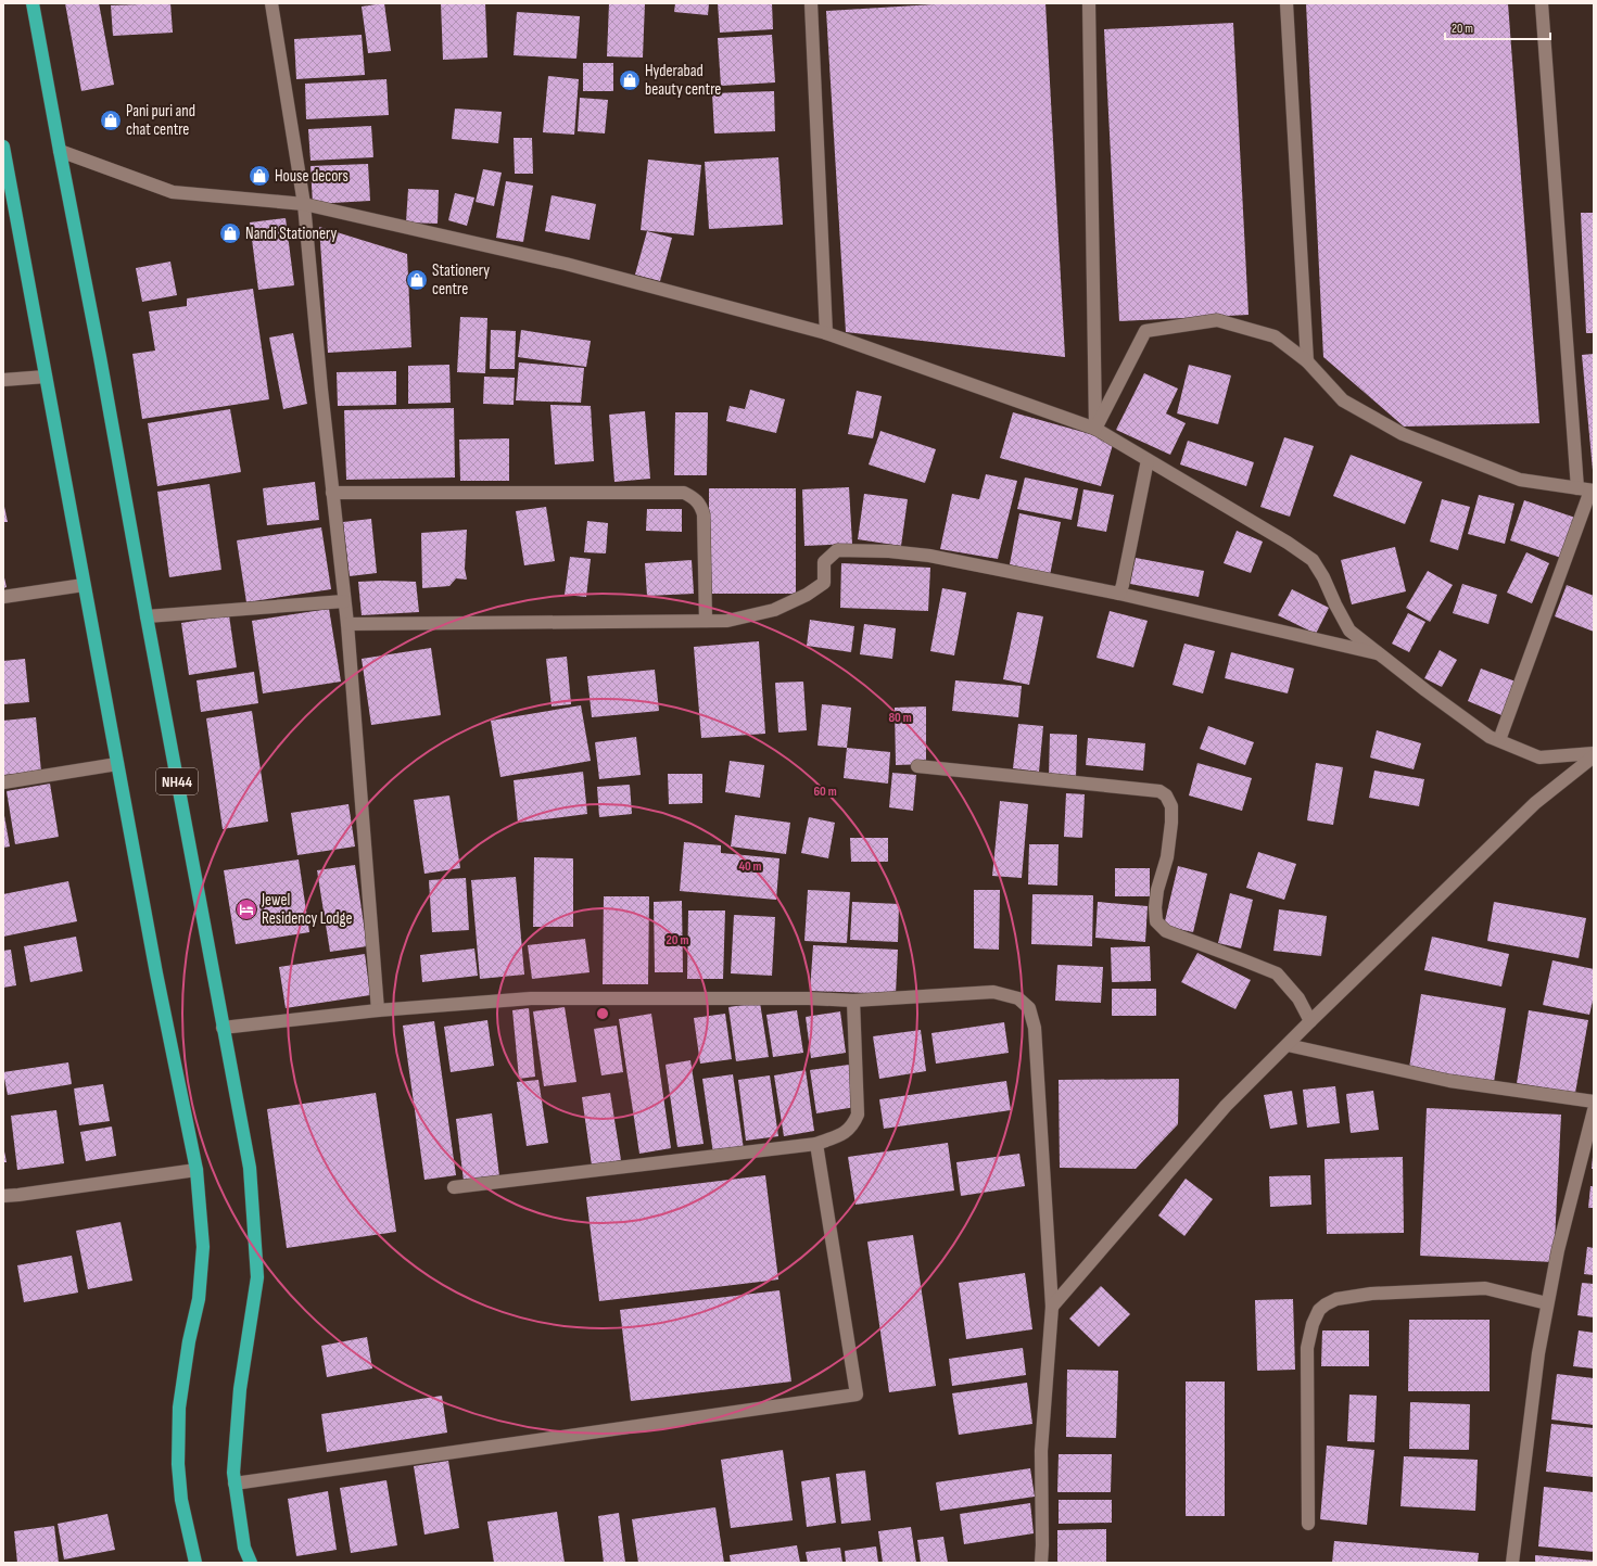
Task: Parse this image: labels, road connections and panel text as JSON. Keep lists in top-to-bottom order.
{
  "streets": {
    "highway": ["NH44"]
  },
  "places": {
    "shop": [
      "Hyderabad beauty centre",
      "Pani puri and chat centre",
      "House decors",
      "Nandi Stationery",
      "Stationery centre"
    ],
    "hotel": ["Jewel Residency Lodge"]
  },
  "scale_bar": "20 m",
  "rings": [
    "80 m",
    "60 m",
    "40 m",
    "20 m"
  ]
}
